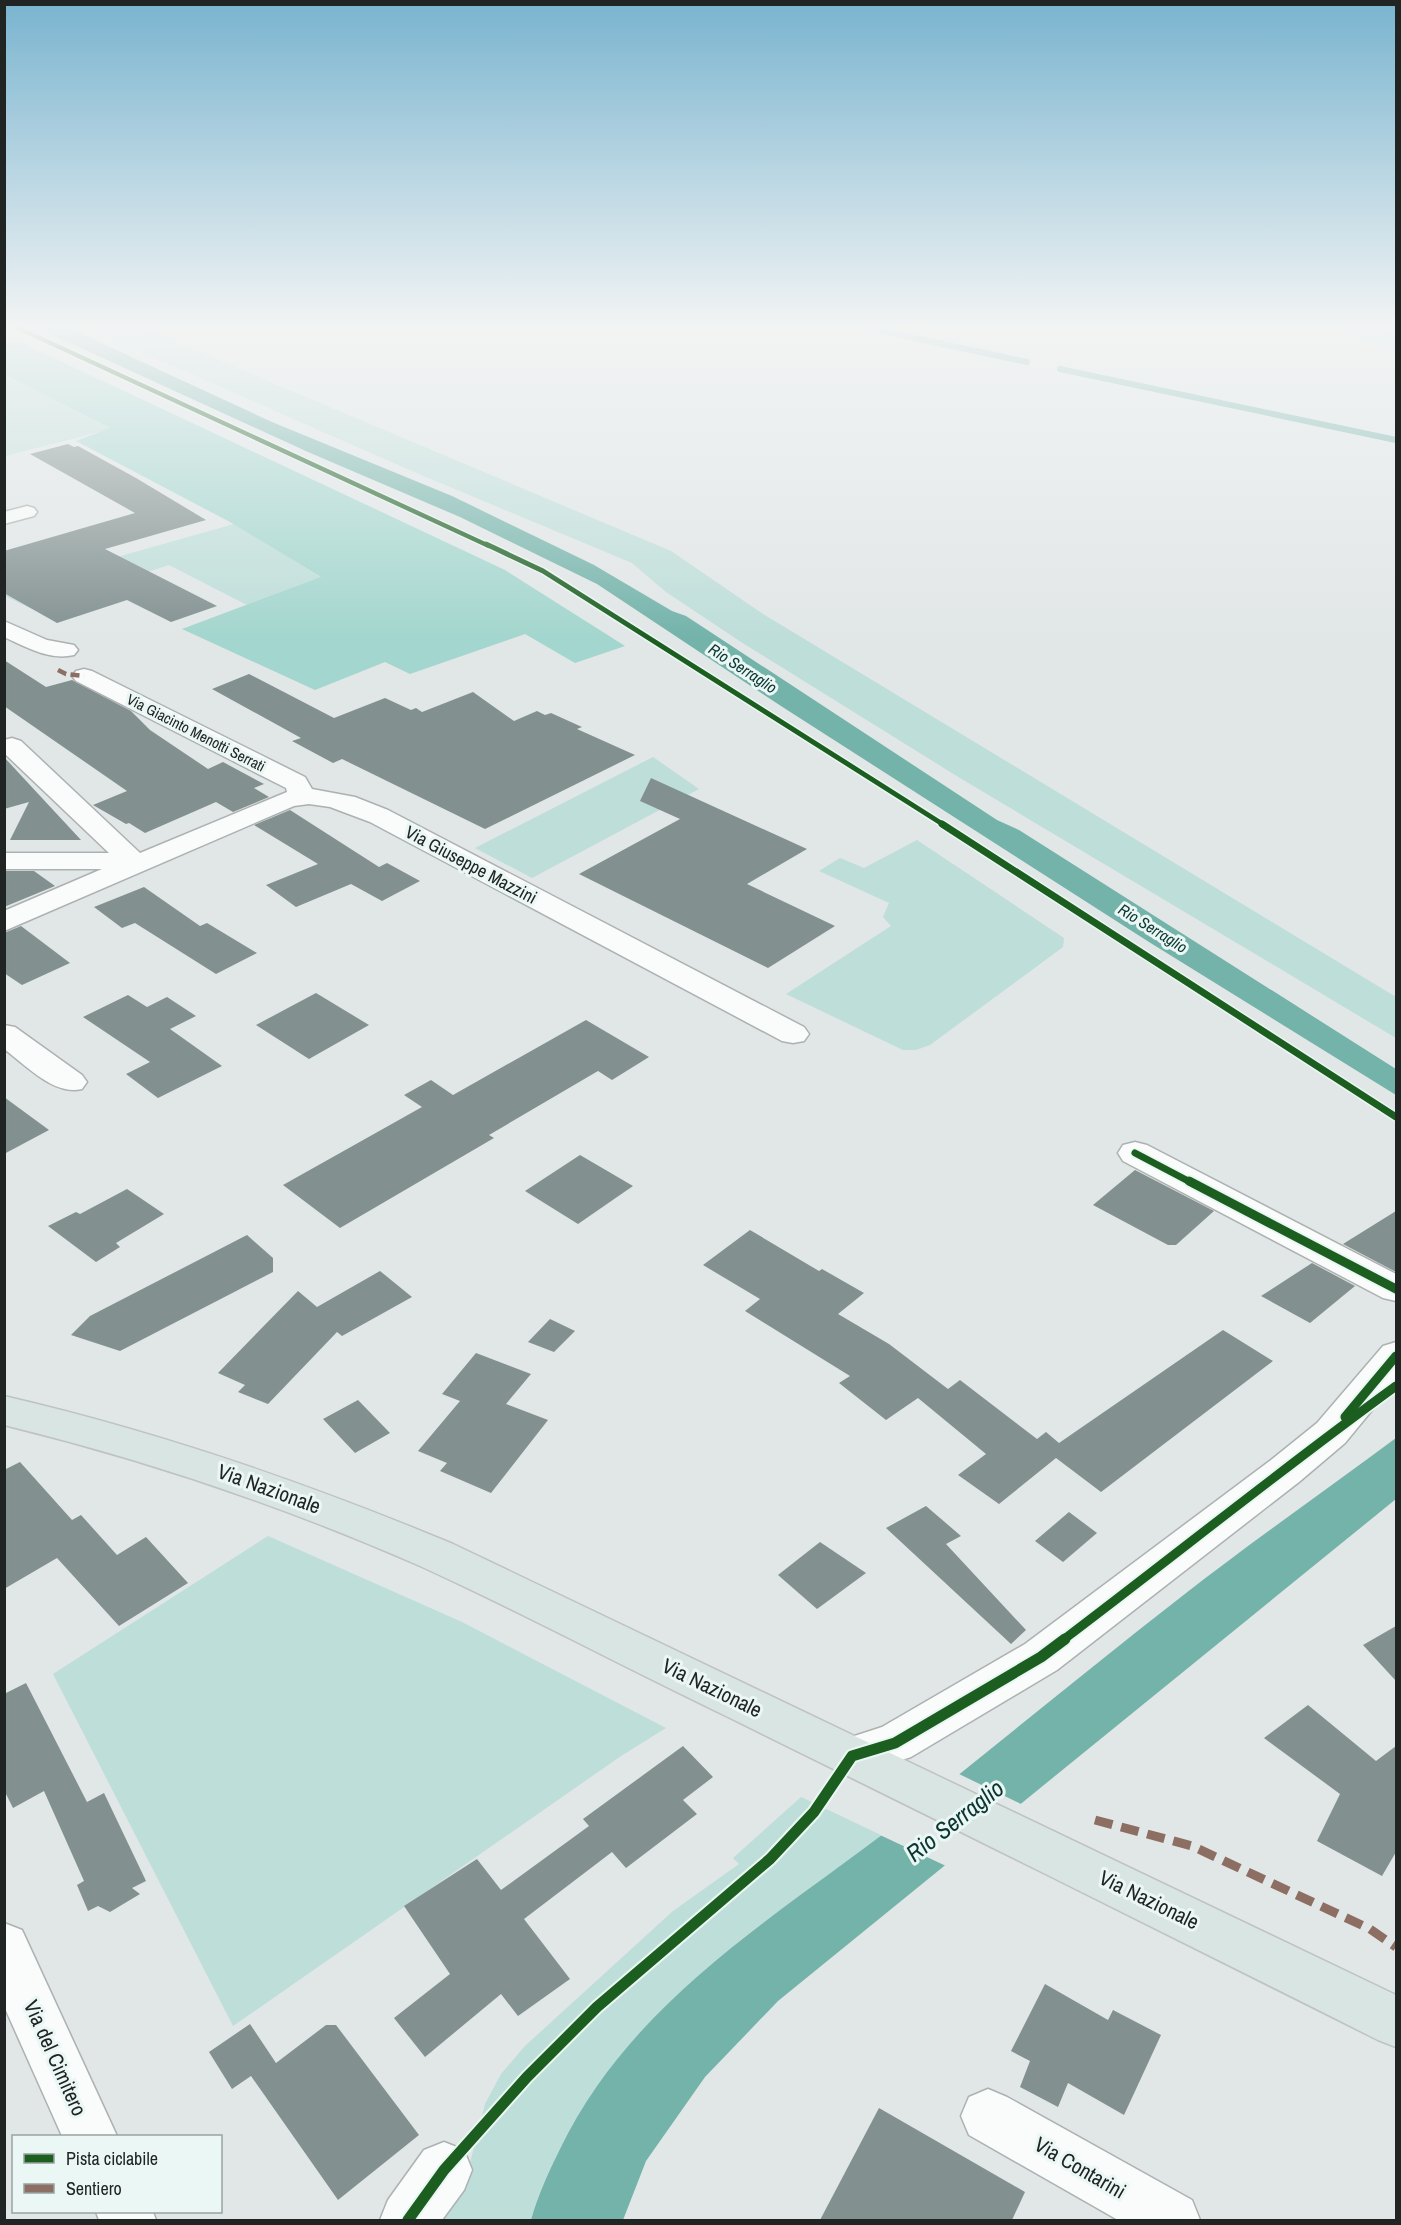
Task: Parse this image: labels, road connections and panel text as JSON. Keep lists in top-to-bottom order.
{
  "streets": {
    "main road": ["Via Nazionale"],
    "street": [
      "Via Giacinto Menotti Serrati",
      "Via Giuseppe Mazzini",
      "Via del Cimitero",
      "Via Contarini"
    ]
  },
  "crossings": [
    ["Via Giacinto Menotti Serrati", "Via Giuseppe Mazzini"]
  ],
  "water": ["Rio Serraglio"],
  "legend": ["Pista ciclabile", "Sentiero"]
}
